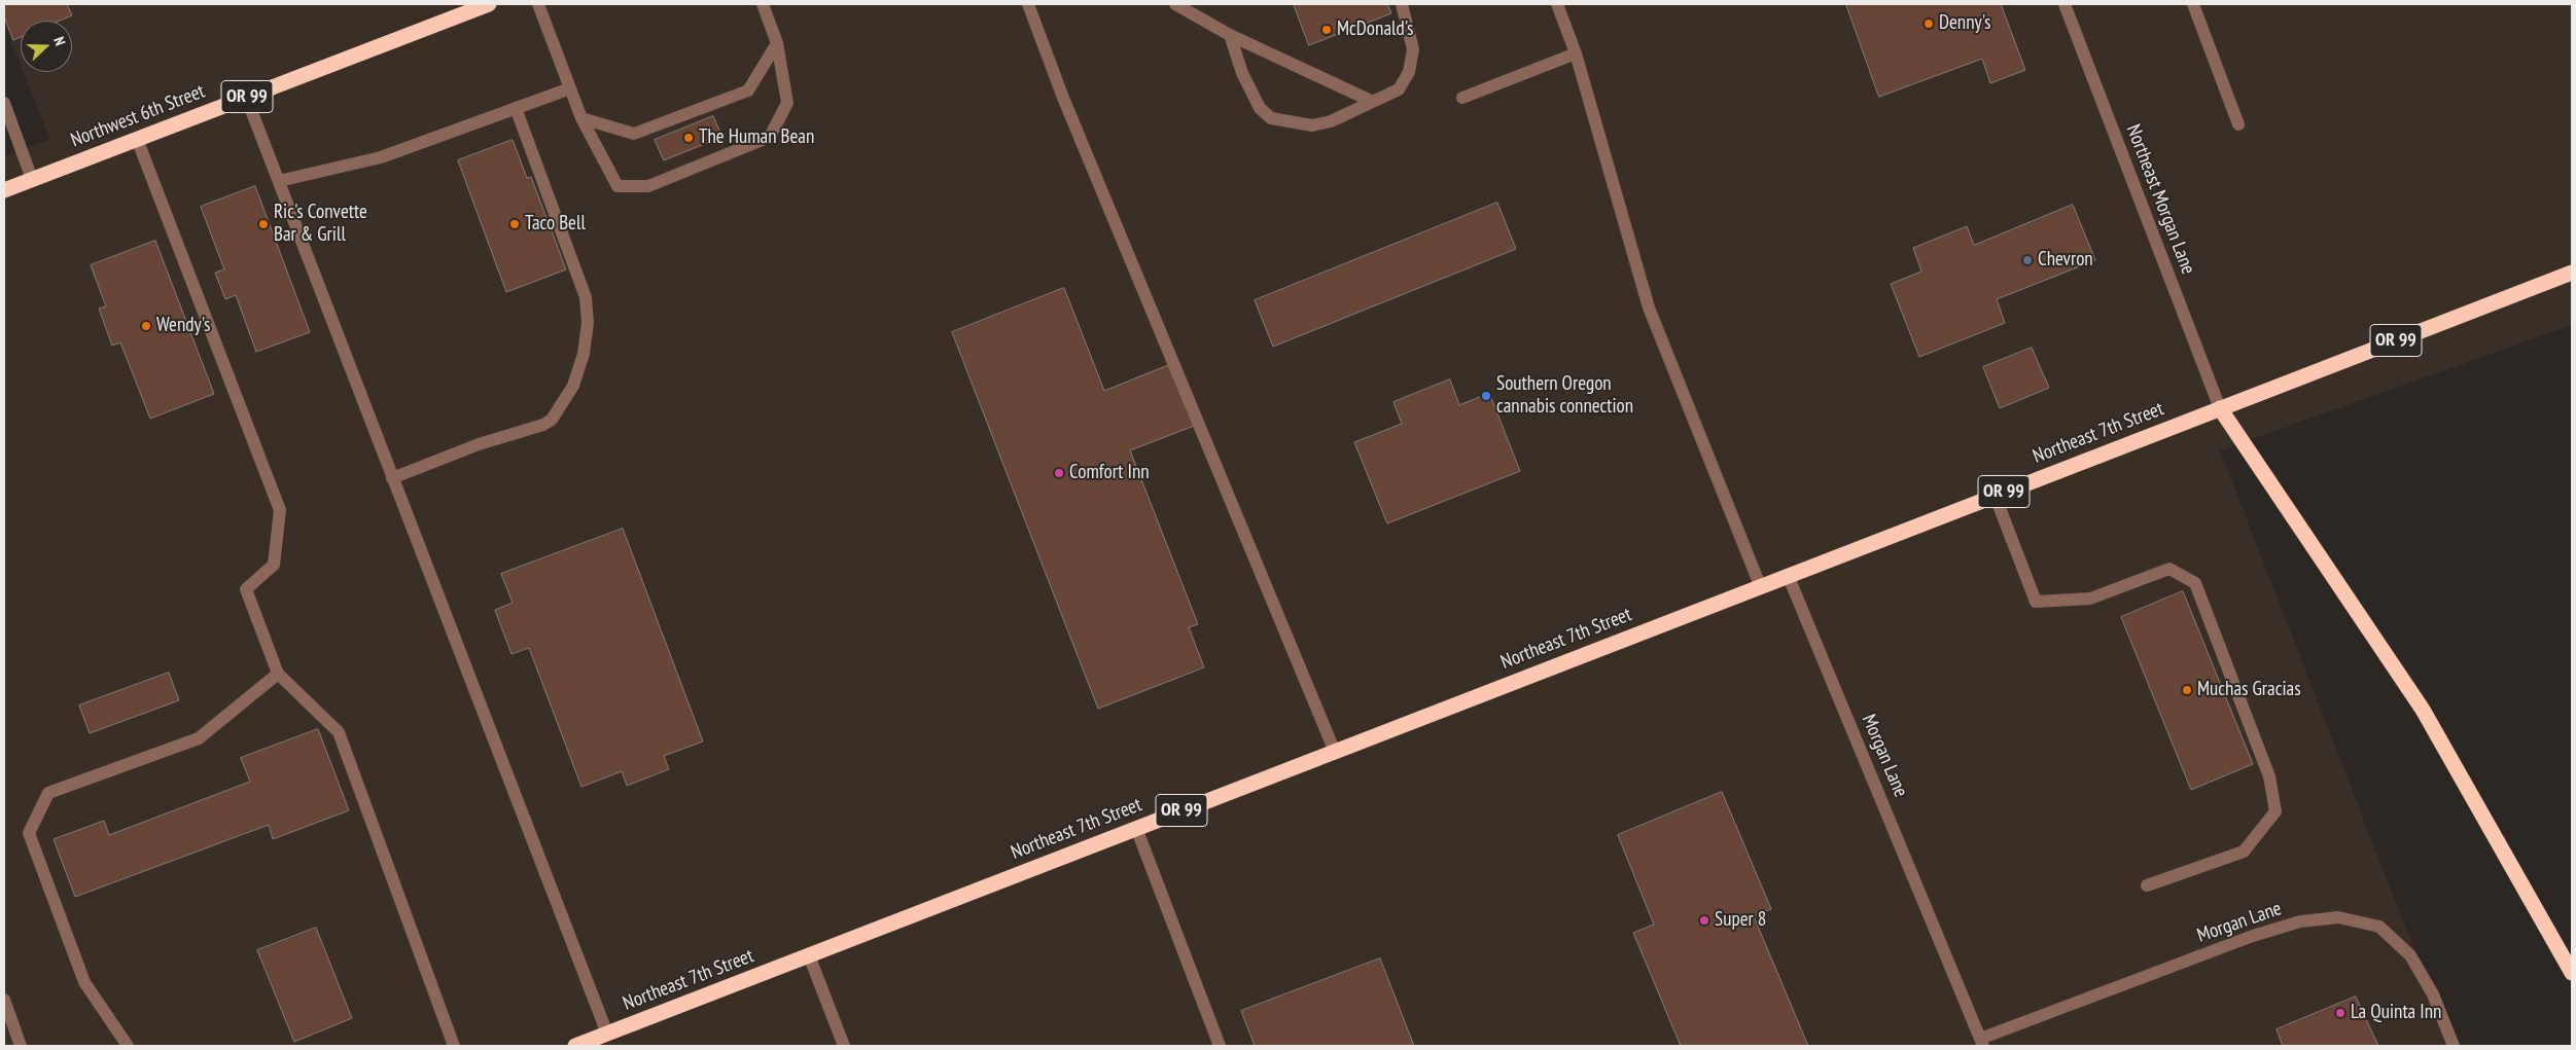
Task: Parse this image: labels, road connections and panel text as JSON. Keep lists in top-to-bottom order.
{
  "streets": {
    "highway": ["OR 99", "Northwest 6th Street", "Northeast 7th Street"],
    "street": ["Northeast Morgan Lane", "Morgan Lane"]
  },
  "crossings": [
    ["Northeast Morgan Lane", "Northeast 7th Street"],
    ["Northeast 7th Street", "Morgan Lane"]
  ],
  "places": [
    "Denny's",
    "McDonald's",
    "The Human Bean",
    "Ric's Convette Bar & Grill",
    "Taco Bell",
    "Chevron",
    "Wendy's",
    "Southern Oregon cannabis connection",
    "Comfort Inn",
    "Muchas Gracias",
    "Super 8",
    "La Quinta Inn"
  ],
  "north": "right"
}
